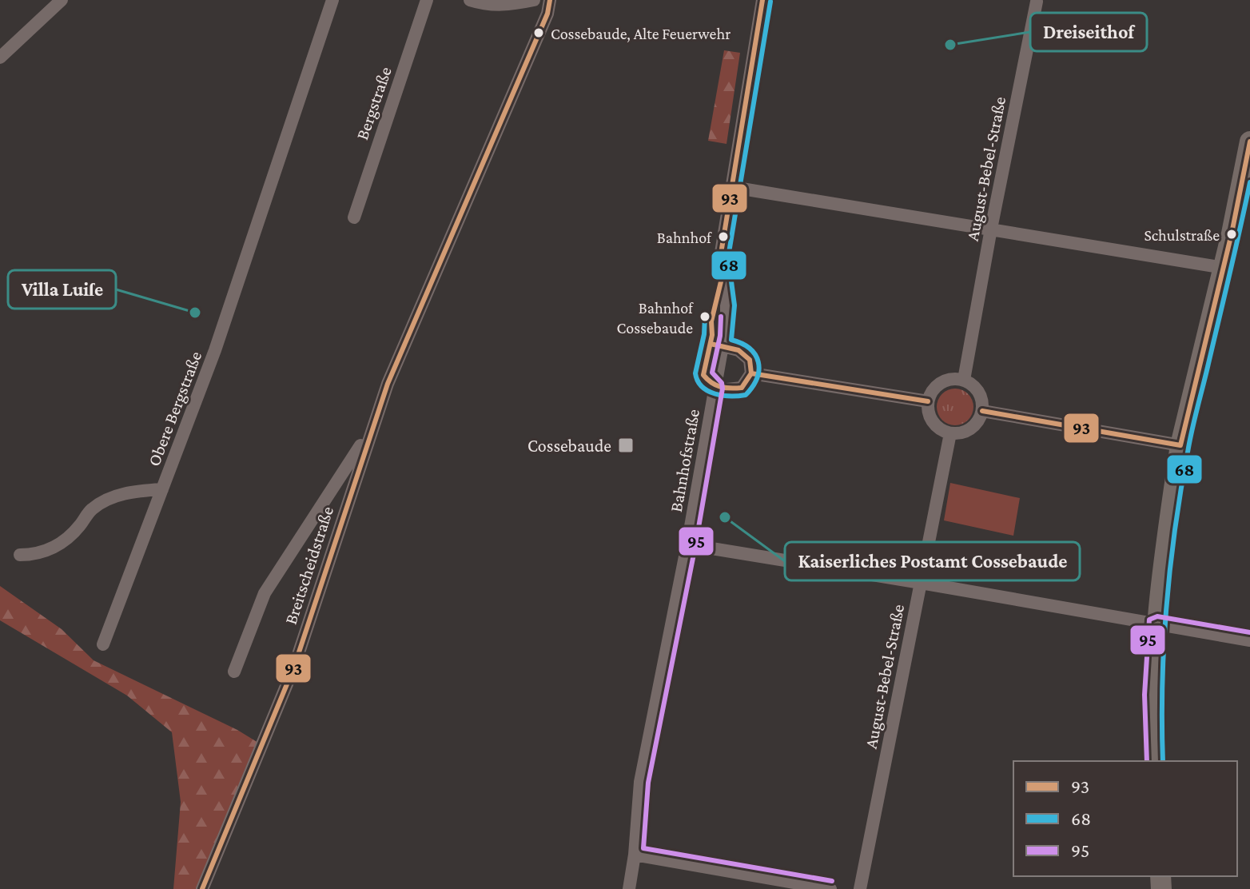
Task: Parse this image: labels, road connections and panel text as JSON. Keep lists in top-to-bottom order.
{
  "streets": {
    "street": [
      "Bergstraße",
      "August-Bebel-Straße",
      "Obere Bergstraße",
      "Bahnhofstraße",
      "Breitscheidstraße"
    ]
  },
  "places": {
    "other": [
      "Cossebaude, Alte Feuerwehr",
      "Dreiseithof",
      "Schulstraße",
      "Bahnhof",
      "Villa Luiſe",
      "Bahnhof Cossebaude",
      "Kaiserliches Postamt Cossebaude"
    ],
    "transit": ["Cossebaude"]
  },
  "lines": ["transit line 93", "transit line 68", "transit line 95"],
  "legend": ["93", "68", "95"]
}
